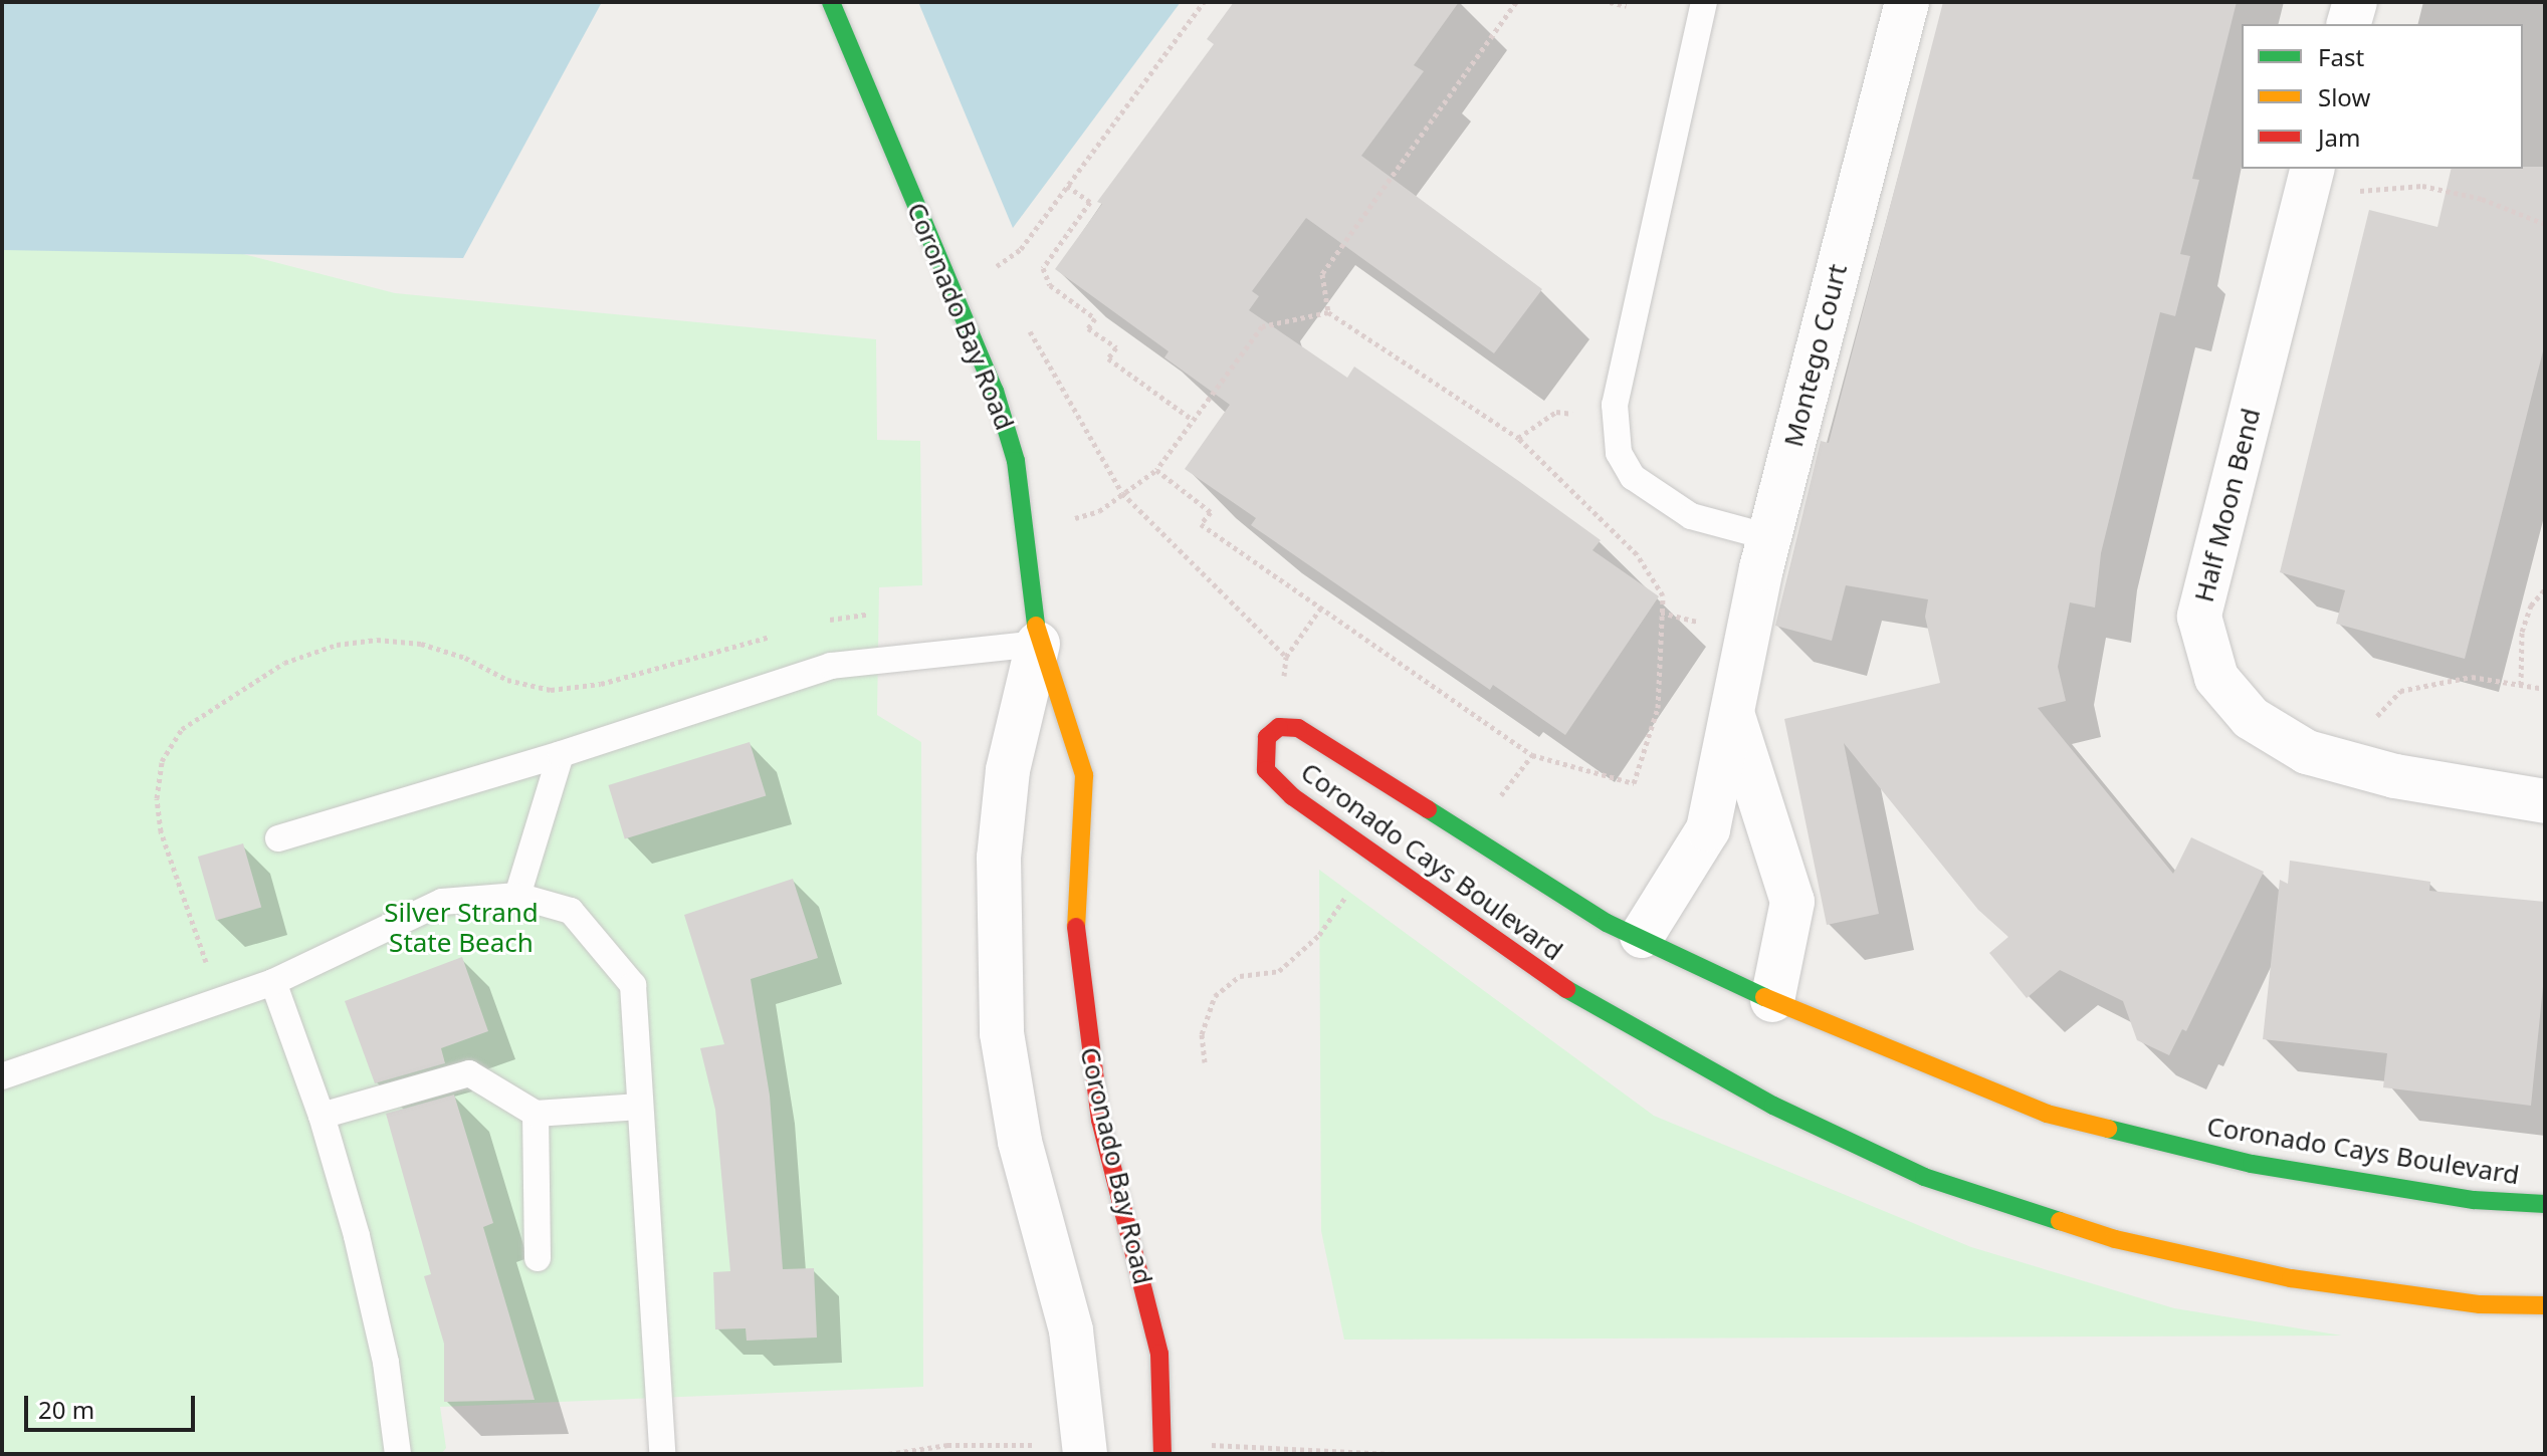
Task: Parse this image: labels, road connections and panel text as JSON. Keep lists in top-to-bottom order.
{
  "streets": {
    "street": [
      "Coronado Bay Road",
      "Montego Court",
      "Half Moon Bend",
      "Coronado Cays Boulevard"
    ]
  },
  "crossings": [
    ["Montego Court", "Coronado Cays Boulevard"]
  ],
  "parks": ["Silver Strand State Beach"],
  "legend": ["Fast", "Slow", "Jam"],
  "scale_bar": "20 m"
}
